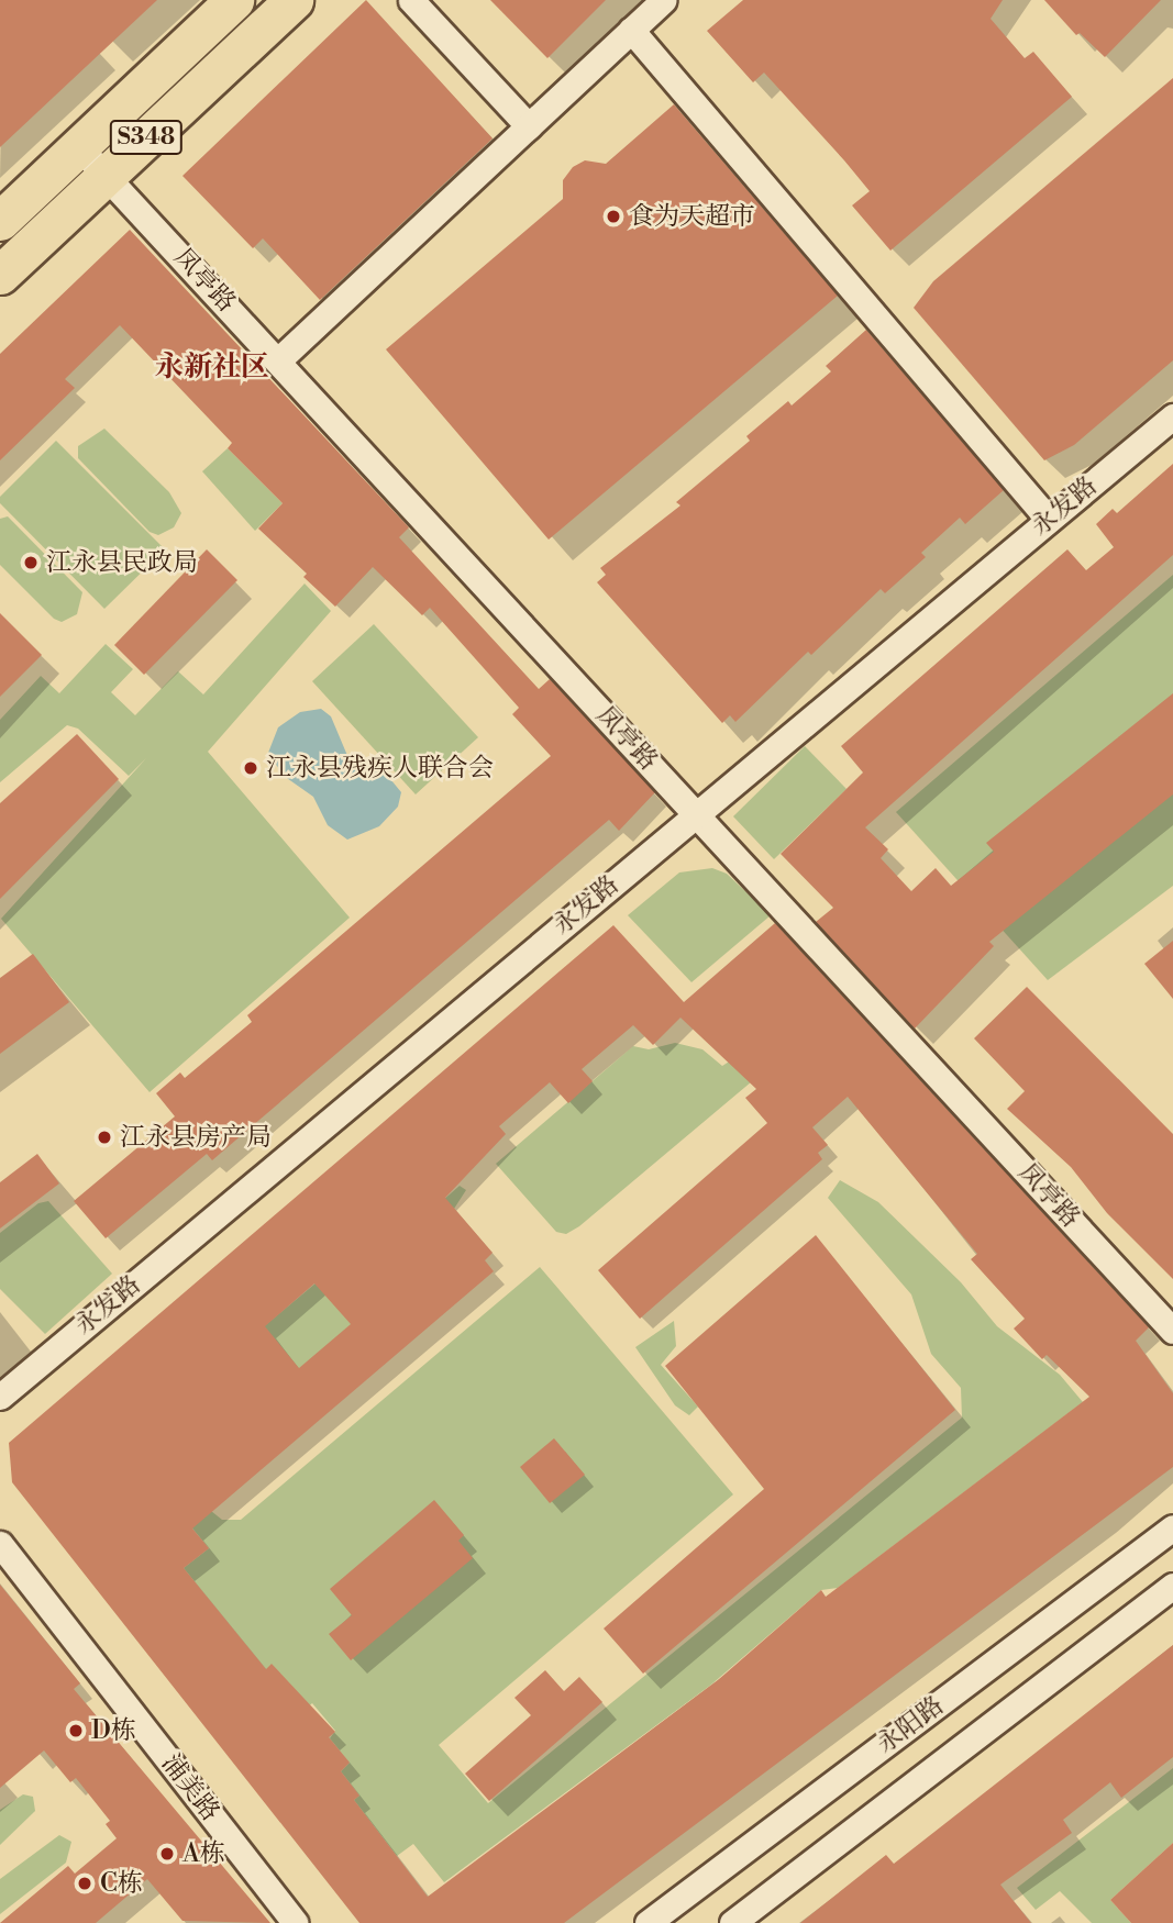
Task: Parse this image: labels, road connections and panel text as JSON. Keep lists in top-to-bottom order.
{
  "streets": {
    "main road": ["S348"],
    "street": [
      "凤亭路",
      "永发路",
      "永阳路",
      "浦美路"
    ]
  },
  "crossings": [
    ["S348", "凤亭路"],
    ["凤亭路", "永发路"]
  ],
  "districts": ["永新社区"],
  "places": [
    "食为天超市",
    "江永县民政局",
    "江永县残疾人联合会",
    "江永县房产局",
    "D栋",
    "A栋",
    "C栋"
  ]
}
